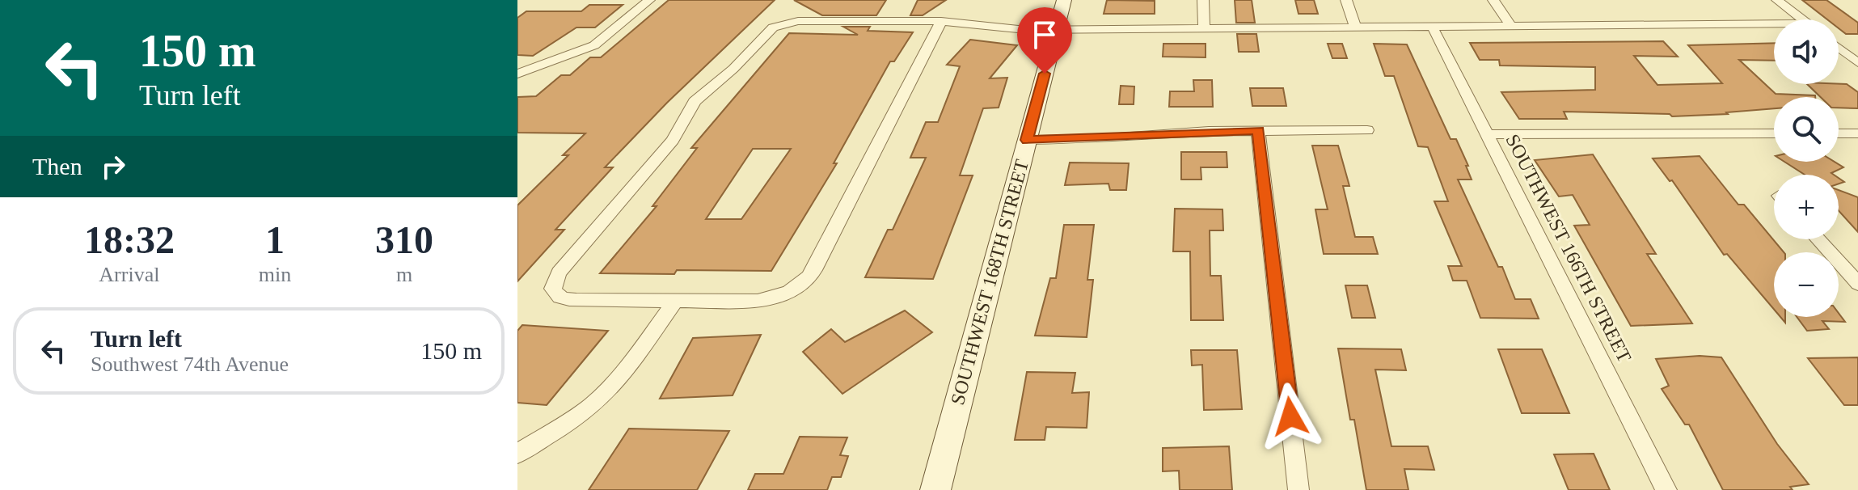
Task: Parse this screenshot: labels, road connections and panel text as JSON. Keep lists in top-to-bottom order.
{
  "streets": {
    "street": ["SOUTHWEST 166TH STREET", "SOUTHWEST 168TH STREET"]
  },
  "page": {
    "turn": ["150 m", "Turn left"],
    "map_buttons": ["+", "−"],
    "then": "Then",
    "eta": [
      "18:32",
      "Arrival",
      "1",
      "min",
      "310",
      "m"
    ],
    "list": [
      {
        "name": "Turn left",
        "note": "Southwest 74th Avenue",
        "value": "150 m"
      }
    ]
  }
}
